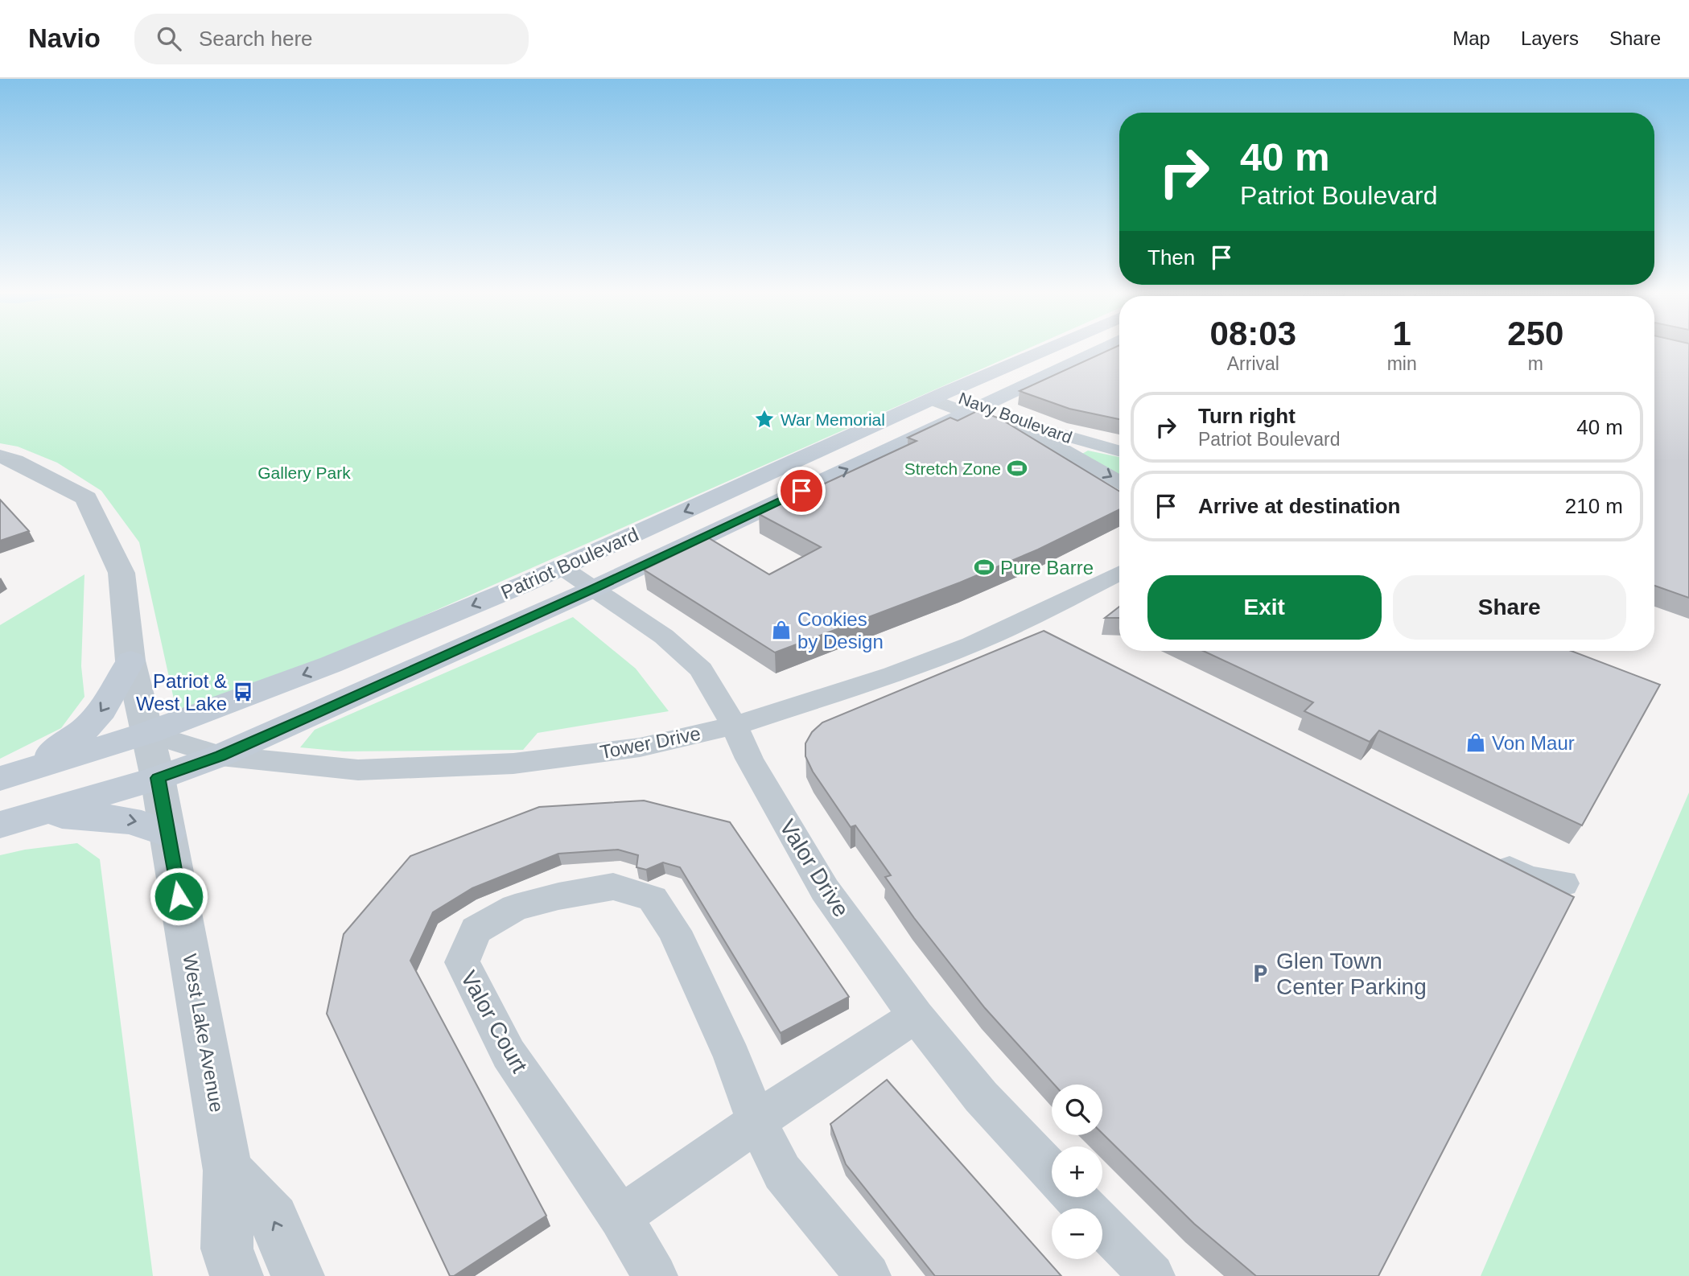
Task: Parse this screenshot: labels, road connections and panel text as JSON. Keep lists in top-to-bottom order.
{
  "streets": {
    "main road": ["Patriot Boulevard"],
    "street": [
      "Navy Boulevard",
      "Tower Drive",
      "Valor Drive",
      "Valor Court",
      "West Lake Avenue"
    ]
  },
  "crossings": [
    ["Navy Boulevard", "Patriot Boulevard"],
    ["Patriot Boulevard", "Tower Drive"],
    ["Patriot Boulevard", "Valor Drive"],
    ["Patriot Boulevard", "West Lake Avenue"],
    ["Tower Drive", "Valor Drive"],
    ["Tower Drive", "West Lake Avenue"]
  ],
  "parks": ["Gallery Park"],
  "places": {
    "place": ["War Memorial"],
    "sports": ["Stretch Zone", "Pure Barre"],
    "shop": ["Cookies by Design", "Von Maur"],
    "bus stop": ["Patriot & West Lake"],
    "parking": ["Glen Town Center Parking"]
  },
  "page": {
    "header": "Navio",
    "search": "Search here",
    "nav": ["Map", "Layers", "Share"],
    "turn": ["40 m", "Patriot Boulevard"],
    "then": "Then",
    "eta": [
      "08:03",
      "Arrival",
      "1",
      "min",
      "250",
      "m"
    ],
    "list": [
      {
        "name": "Turn right",
        "note": "Patriot Boulevard",
        "value": "40 m"
      },
      {
        "name": "Arrive at destination",
        "value": "210 m"
      }
    ],
    "buttons": ["Exit", "Share"],
    "map_buttons": ["+", "−"]
  }
}
